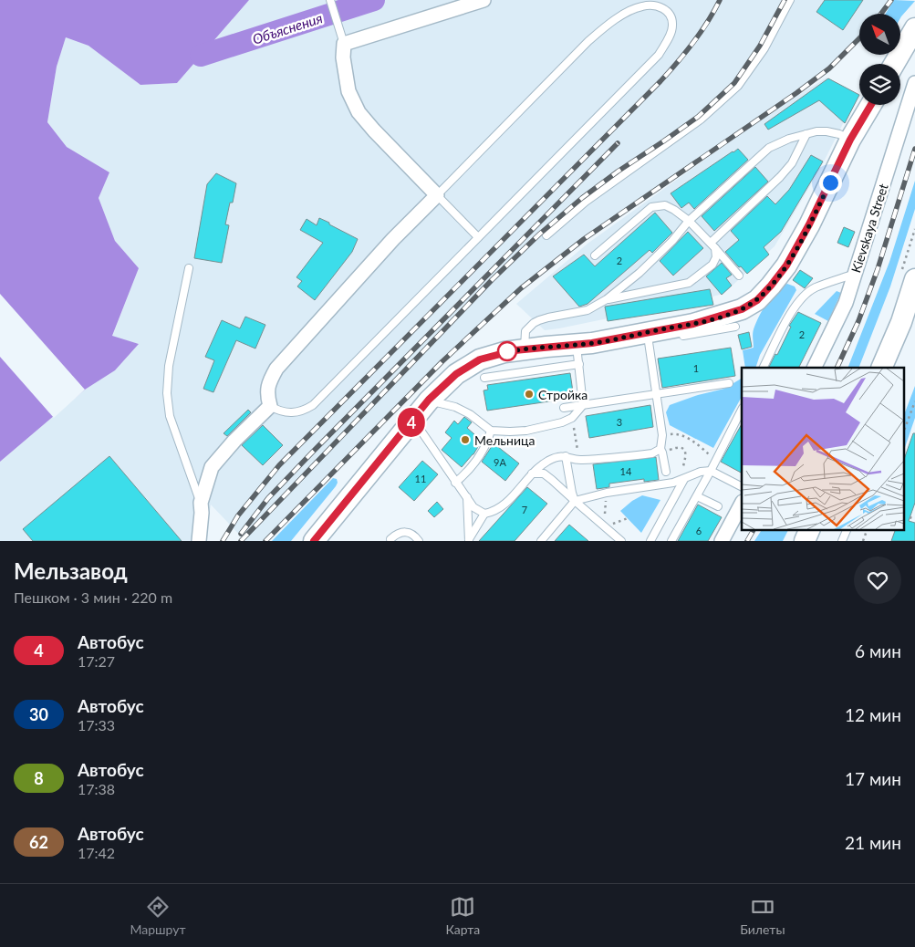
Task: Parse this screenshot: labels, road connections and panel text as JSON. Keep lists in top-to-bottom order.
{
  "streets": {
    "street": ["Kievskaya Street"]
  },
  "water": ["Объяснения"],
  "places": ["Стройка", "Мельница"],
  "lines": ["bus line 4"],
  "house_numbers": [
    "2",
    "2",
    "1",
    "3",
    "9А",
    "14",
    "11",
    "7",
    "6"
  ],
  "north": "top left",
  "page": {
    "on_map": "4",
    "heading": ["Мельзавод", "Пешком · 3 мин · 220 m"],
    "list": [
      {
        "mark": "4",
        "name": "Автобус",
        "note": "17:27",
        "value": "6 мин"
      },
      {
        "mark": "30",
        "name": "Автобус",
        "note": "17:33",
        "value": "12 мин"
      },
      {
        "mark": "8",
        "name": "Автобус",
        "note": "17:38",
        "value": "17 мин"
      },
      {
        "mark": "62",
        "name": "Автобус",
        "note": "17:42",
        "value": "21 мин"
      }
    ],
    "tabs": ["Маршрут", "Карта", "Билеты"]
  }
}
